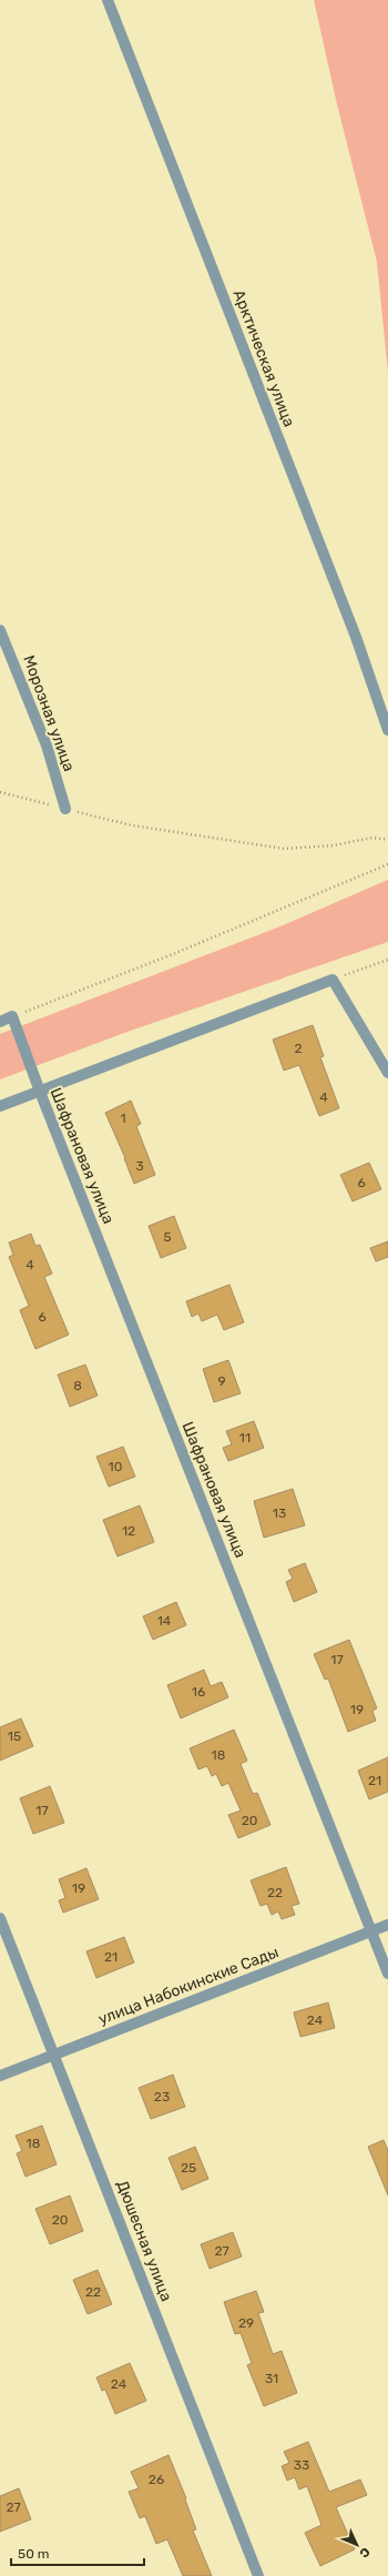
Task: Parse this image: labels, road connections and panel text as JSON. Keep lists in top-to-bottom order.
{
  "streets": {
    "street": [
      "Арктическая улица",
      "Морозная улица",
      "Шафрановая улица",
      "улица Набокинские Сады",
      "Дюшесная улица"
    ]
  },
  "crossings": [
    ["Шафрановая улица", "улица Набокинские Сады"],
    ["улица Набокинские Сады", "Дюшесная улица"]
  ],
  "house_numbers": [
    "2",
    "4",
    "1",
    "3",
    "6",
    "5",
    "4",
    "6",
    "9",
    "8",
    "11",
    "10",
    "13",
    "12",
    "14",
    "17",
    "16",
    "19",
    "15",
    "18",
    "21",
    "17",
    "20",
    "19",
    "22",
    "21",
    "24",
    "23",
    "18",
    "25",
    "20",
    "27",
    "22",
    "29",
    "31",
    "24",
    "33",
    "26",
    "27"
  ],
  "scale_bar": "50 m",
  "north": "bottom right"
}
